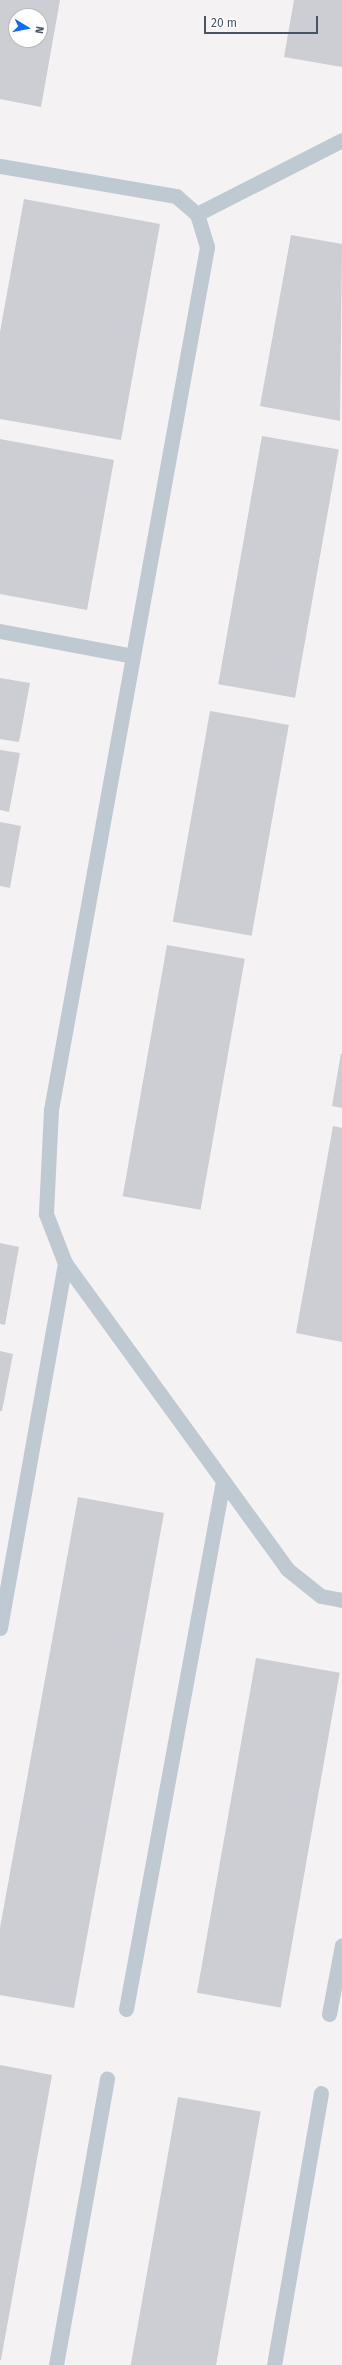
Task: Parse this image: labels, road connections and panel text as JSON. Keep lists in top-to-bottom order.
{
  "scale_bar": "20 m",
  "north": "right"
}
